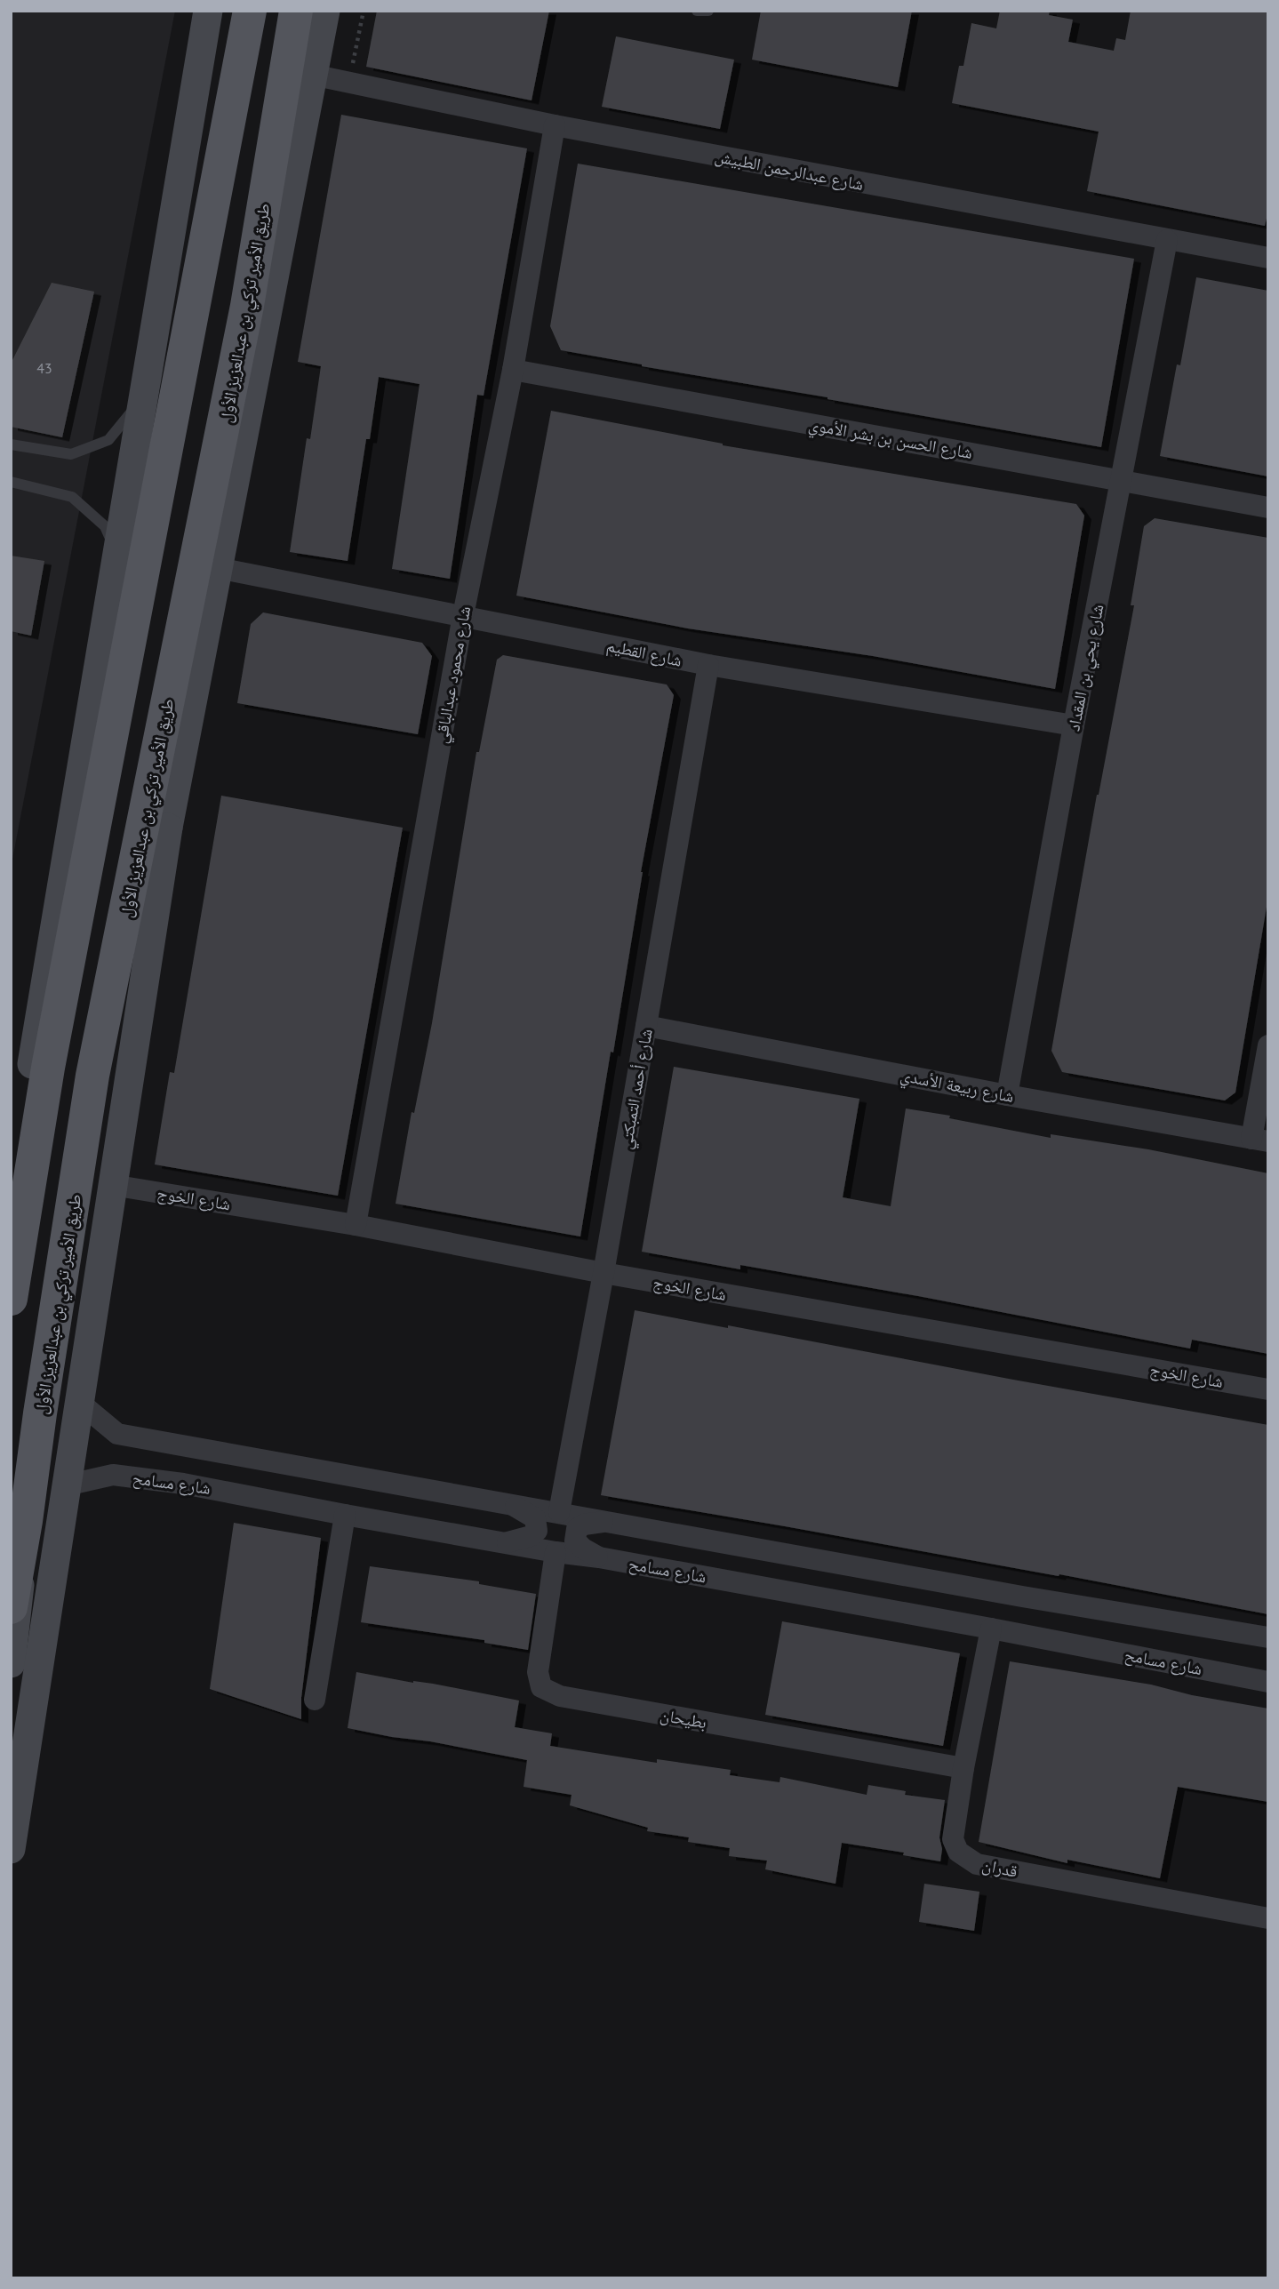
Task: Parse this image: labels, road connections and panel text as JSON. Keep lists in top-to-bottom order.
{
  "streets": {
    "main road": ["طريق الأمير تركي بن عبدالعزيز الأول"],
    "street": [
      "شارع عبدالرحمن الطبيش",
      "شارع الحسن بن بشر الأموي",
      "شارع القطيم",
      "شارع يحي بن المقداد",
      "شارع محمود عبدالباقي",
      "شارع ربيعة الأسدي",
      "شارع أحمد التمبكتي",
      "شارع الخوج",
      "شارع مسامح",
      "بطيحان",
      "قدران"
    ]
  },
  "crossings": [
    ["شارع عبدالرحمن الطبيش", "شارع يحي بن المقداد"],
    ["شارع عبدالرحمن الطبيش", "شارع محمود عبدالباقي"],
    ["شارع الحسن بن بشر الأموي", "شارع يحي بن المقداد"],
    ["شارع الحسن بن بشر الأموي", "شارع محمود عبدالباقي"],
    ["شارع القطيم", "شارع يحي بن المقداد"],
    ["شارع القطيم", "شارع محمود عبدالباقي"],
    ["شارع القطيم", "شارع أحمد التمبكتي"],
    ["شارع يحي بن المقداد", "شارع ربيعة الأسدي"],
    ["شارع محمود عبدالباقي", "شارع الخوج"],
    ["شارع ربيعة الأسدي", "شارع أحمد التمبكتي"],
    ["شارع أحمد التمبكتي", "شارع الخوج"],
    ["شارع مسامح", "بطيحان"],
    ["شارع مسامح", "قدران"],
    ["بطيحان", "قدران"]
  ],
  "house_numbers": ["43"]
}
